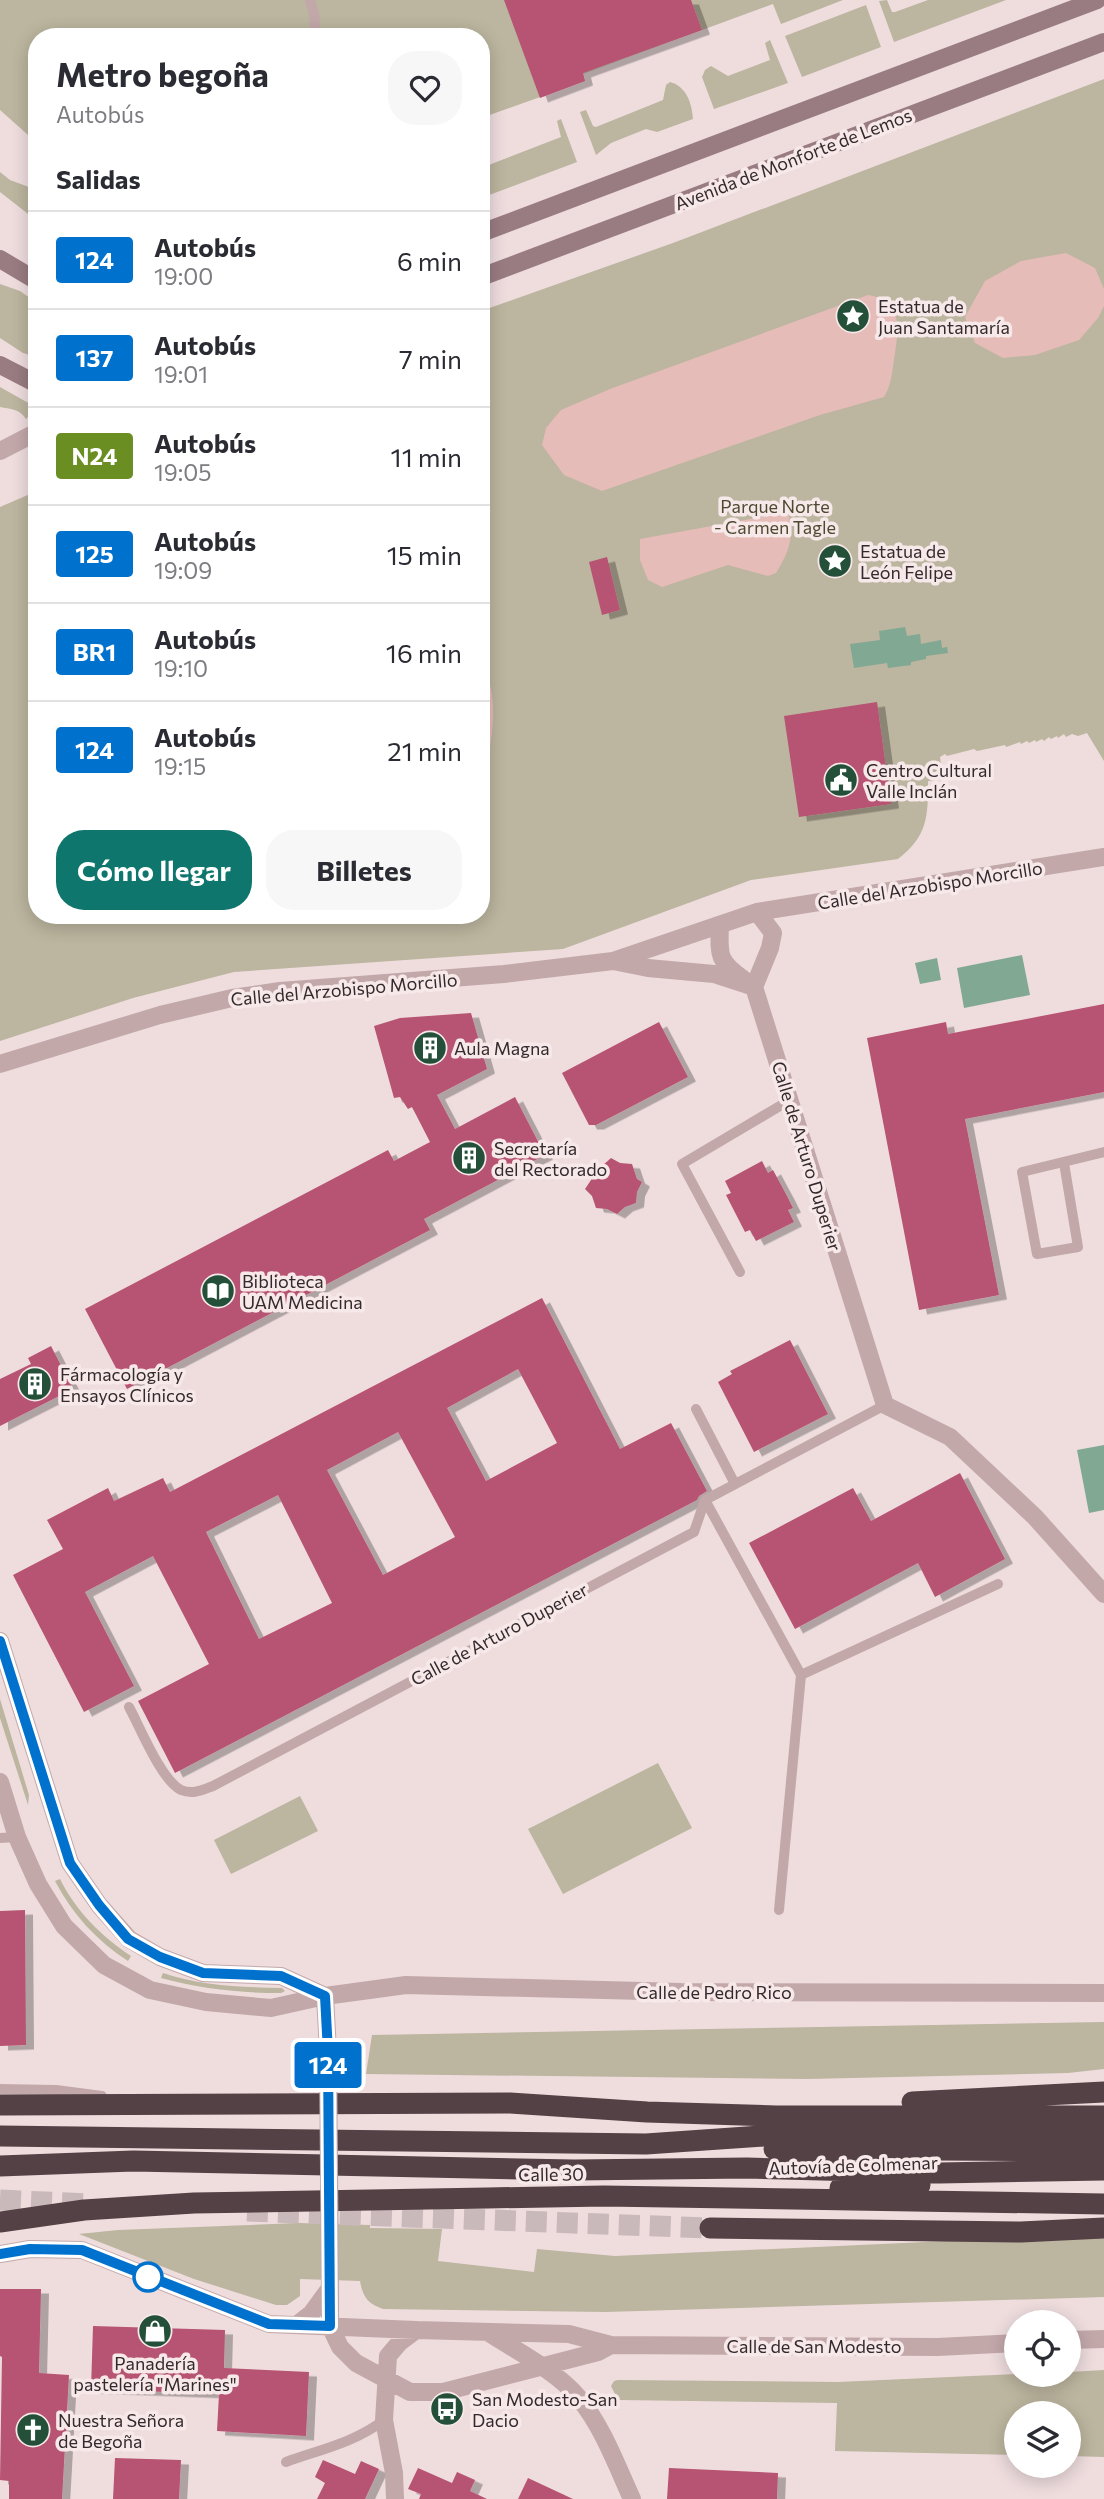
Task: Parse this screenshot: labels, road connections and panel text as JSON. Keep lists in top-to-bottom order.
{
  "streets": {
    "highway": ["Autovía de Colmenar", "Calle 30"],
    "street": [
      "Avenida de Monforte de Lemos",
      "Calle del Arzobispo Morcillo",
      "Calle de Arturo Duperier",
      "Calle de Pedro Rico",
      "Calle de San Modesto"
    ]
  },
  "crossings": [
    ["Calle del Arzobispo Morcillo", "Calle de Arturo Duperier"],
    ["Autovía de Colmenar", "Calle 30"]
  ],
  "parks": ["Parque Norte - Carmen Tagle"],
  "places": {
    "place": ["Estatua de Juan Santamaría", "Estatua de León Felipe"],
    "public building": ["Centro Cultural Valle Inclán"],
    "building": ["Aula Magna", "Secretaría del Rectorado", "Fármacología y Ensayos Clínicos"],
    "library": ["Biblioteca UAM Medicina"],
    "shop": ["Panadería pastelería \"Marines\""],
    "bus stop": ["San Modesto-San Dacio"],
    "church": ["Nuestra Señora de Begoña"]
  },
  "lines": ["bus line 124"],
  "page": {
    "on_map": "124",
    "heading": [
      ["Metro begoña", "Autobús"],
      "Salidas"
    ],
    "list": [
      {
        "mark": "124",
        "name": "Autobús",
        "note": "19:00",
        "value": "6 min"
      },
      {
        "mark": "137",
        "name": "Autobús",
        "note": "19:01",
        "value": "7 min"
      },
      {
        "mark": "N24",
        "name": "Autobús",
        "note": "19:05",
        "value": "11 min"
      },
      {
        "mark": "125",
        "name": "Autobús",
        "note": "19:09",
        "value": "15 min"
      },
      {
        "mark": "BR1",
        "name": "Autobús",
        "note": "19:10",
        "value": "16 min"
      },
      {
        "mark": "124",
        "name": "Autobús",
        "note": "19:15",
        "value": "21 min"
      }
    ],
    "buttons": ["Cómo llegar", "Billetes"]
  }
}
